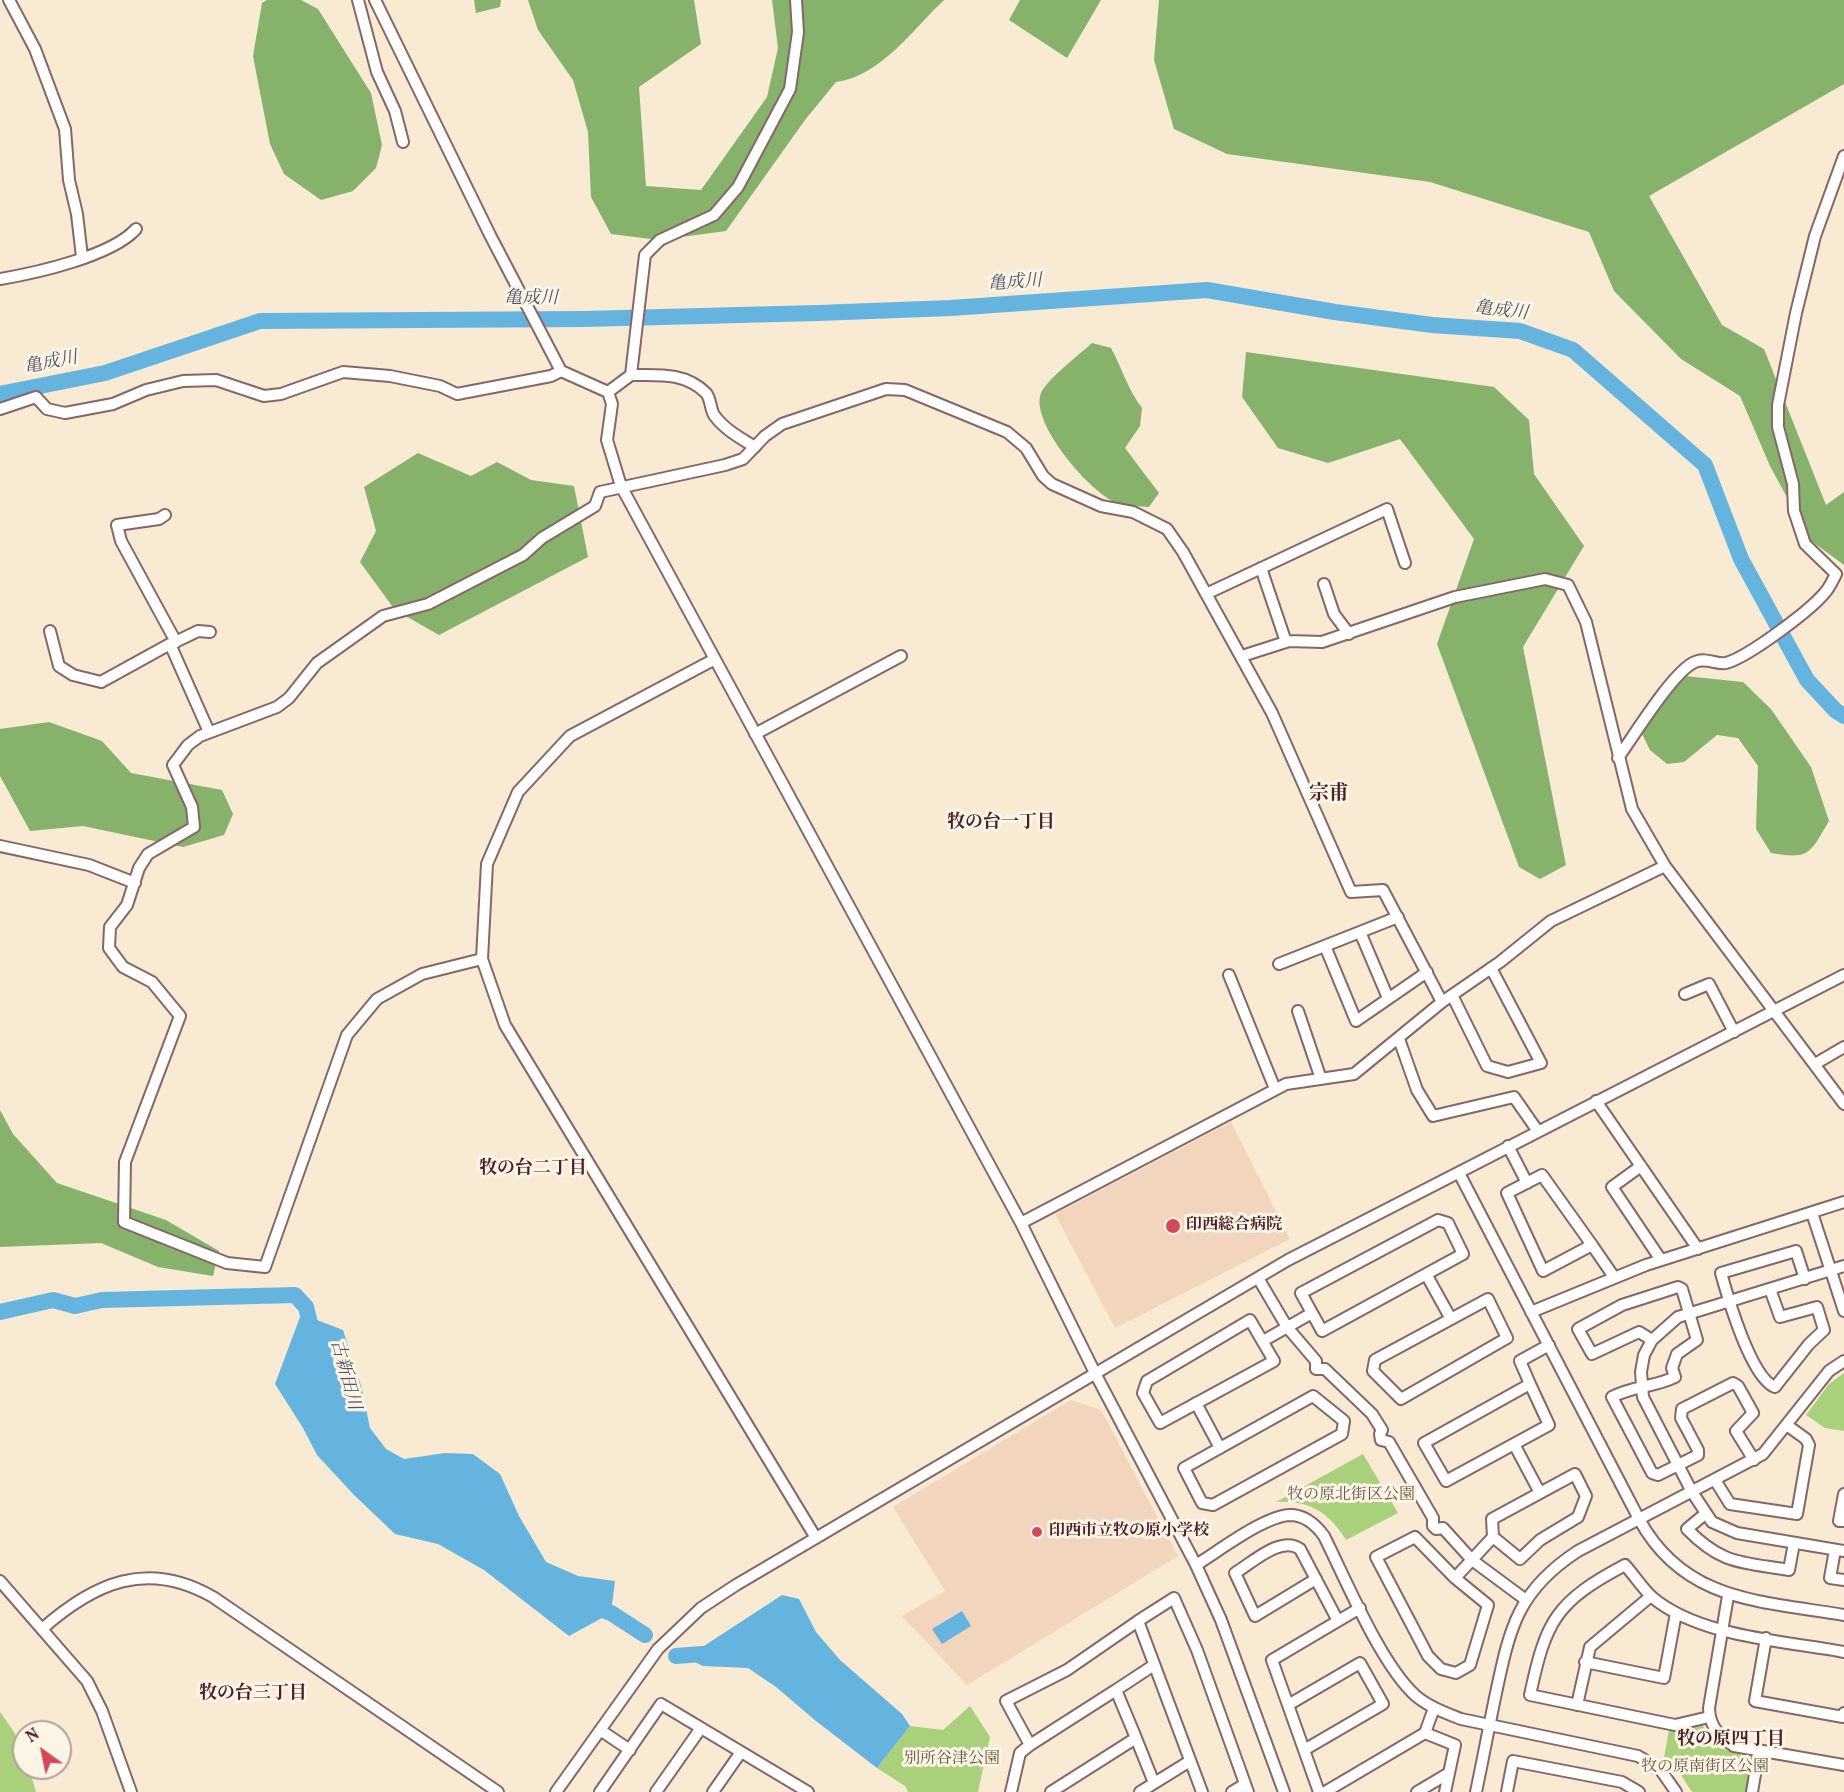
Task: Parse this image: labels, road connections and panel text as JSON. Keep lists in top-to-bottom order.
{
  "districts": [
    "宗甫",
    "牧の台一丁目",
    "牧の台二丁目",
    "牧の台三丁目",
    "牧の原四丁目"
  ],
  "water": ["亀成川", "古新田川"],
  "parks": ["牧の原北街区公園", "別所谷津公園", "牧の原南街区公園"],
  "places": ["印西総合病院", "印西市立牧の原小学校"],
  "north": "top left"
}
